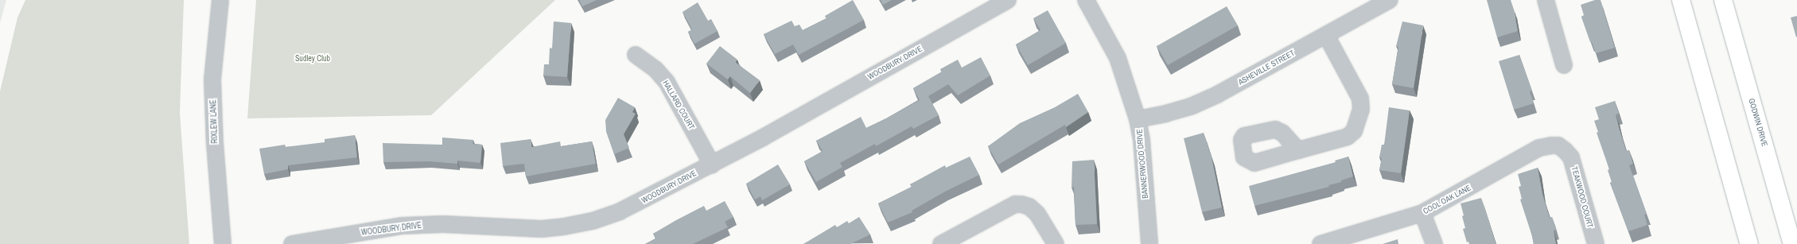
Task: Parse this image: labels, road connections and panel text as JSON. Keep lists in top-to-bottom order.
{
  "streets": {
    "main road": ["GODWIN DRIVE"],
    "street": [
      "WOODBURY DRIVE",
      "ASHEVILLE STREET",
      "HALLARD COURT",
      "RIXLEW LANE",
      "BANNERWOOD DRIVE",
      "TEAKWOOD COURT",
      "COOL OAK LANE"
    ]
  },
  "crossings": [
    ["WOODBURY DRIVE", "HALLARD COURT"],
    ["ASHEVILLE STREET", "BANNERWOOD DRIVE"],
    ["TEAKWOOD COURT", "COOL OAK LANE"]
  ],
  "parks": ["Sudley Club"]
}
